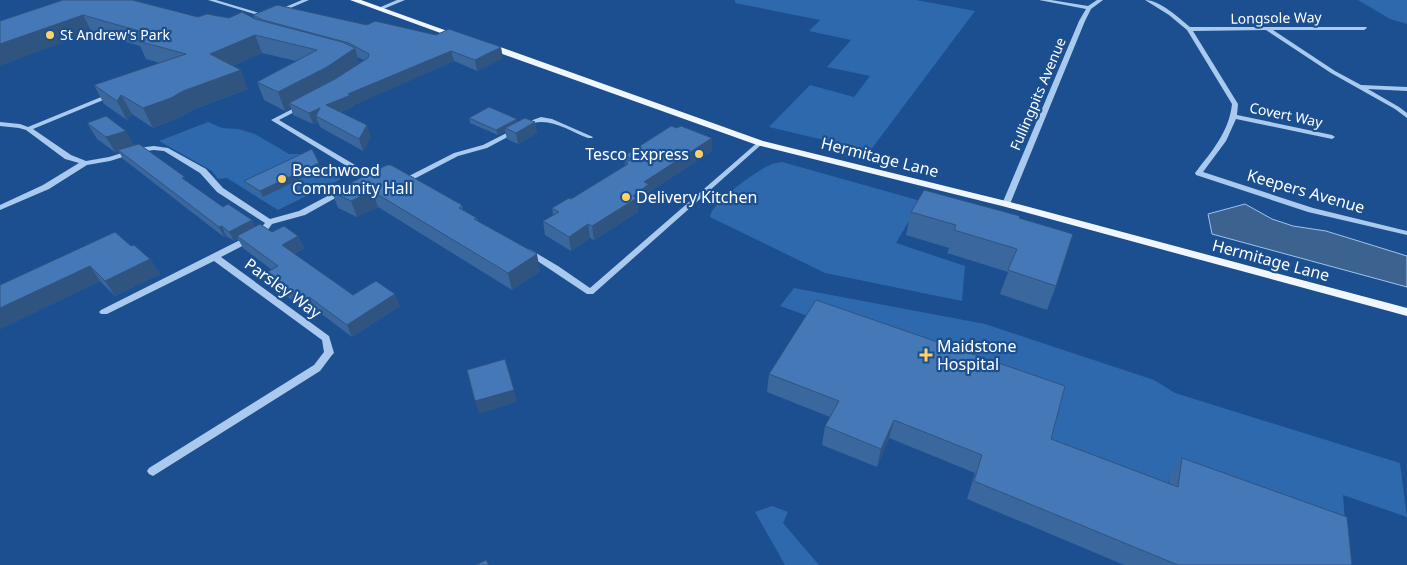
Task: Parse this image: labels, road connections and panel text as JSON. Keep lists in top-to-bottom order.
{
  "streets": {
    "main road": ["Hermitage Lane"],
    "street": [
      "Longsole Way",
      "Fullingpits Avenue",
      "Covert Way",
      "Keepers Avenue",
      "Parsley Way"
    ]
  },
  "crossings": [
    ["Fullingpits Avenue", "Hermitage Lane"],
    ["Covert Way", "Keepers Avenue"]
  ],
  "places": {
    "other": [
      "St Andrew's Park",
      "Tesco Express",
      "Beechwood Community Hall",
      "Delivery Kitchen"
    ],
    "health": ["Maidstone Hospital"]
  }
}
